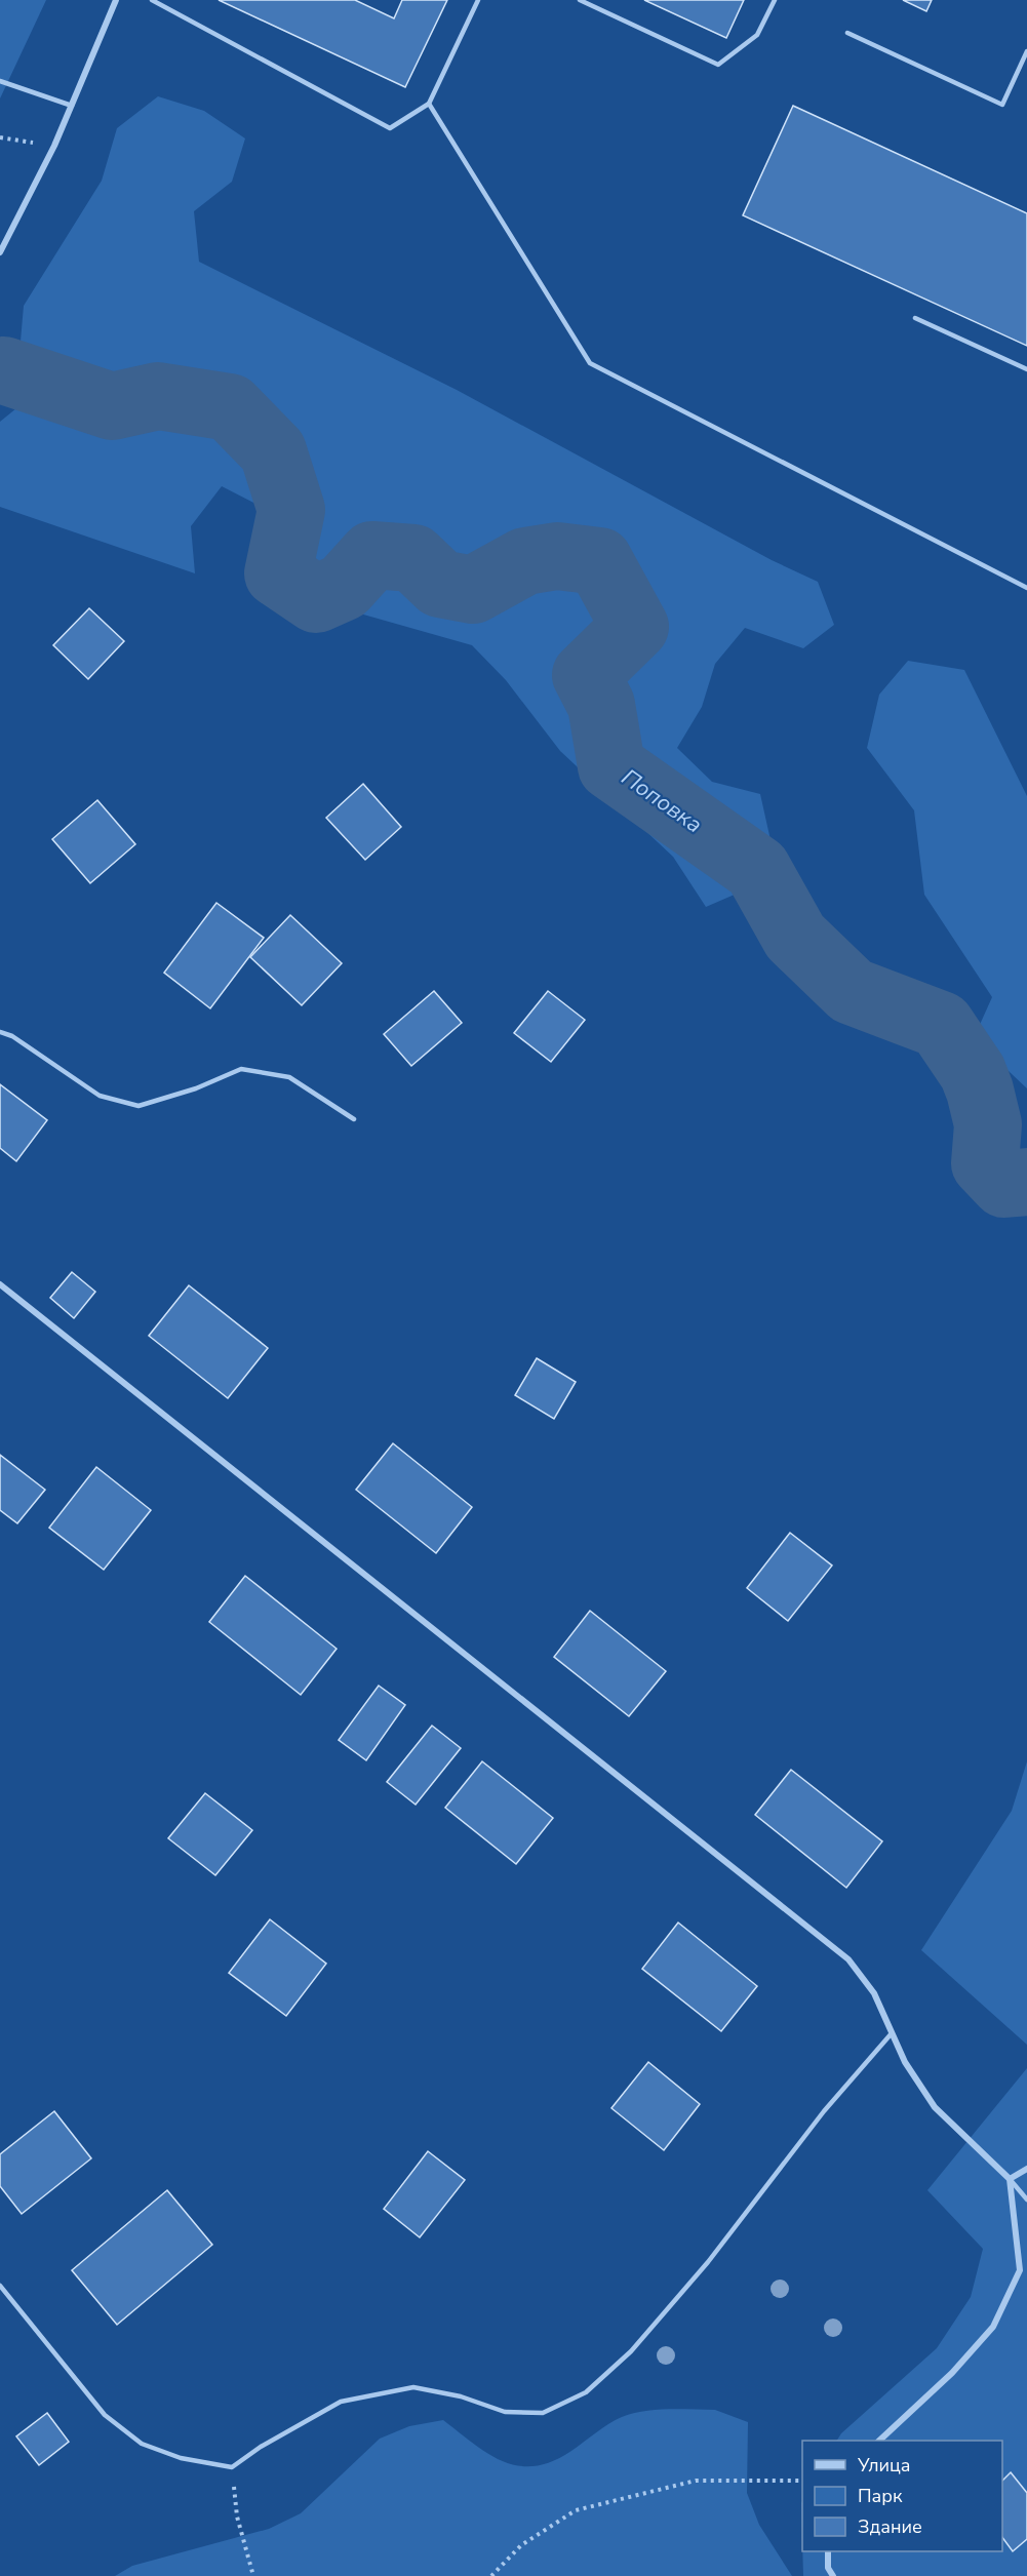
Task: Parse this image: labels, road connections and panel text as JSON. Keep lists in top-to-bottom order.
{
  "water": ["Поповка"],
  "legend": ["Улица", "Парк", "Здание"]
}
